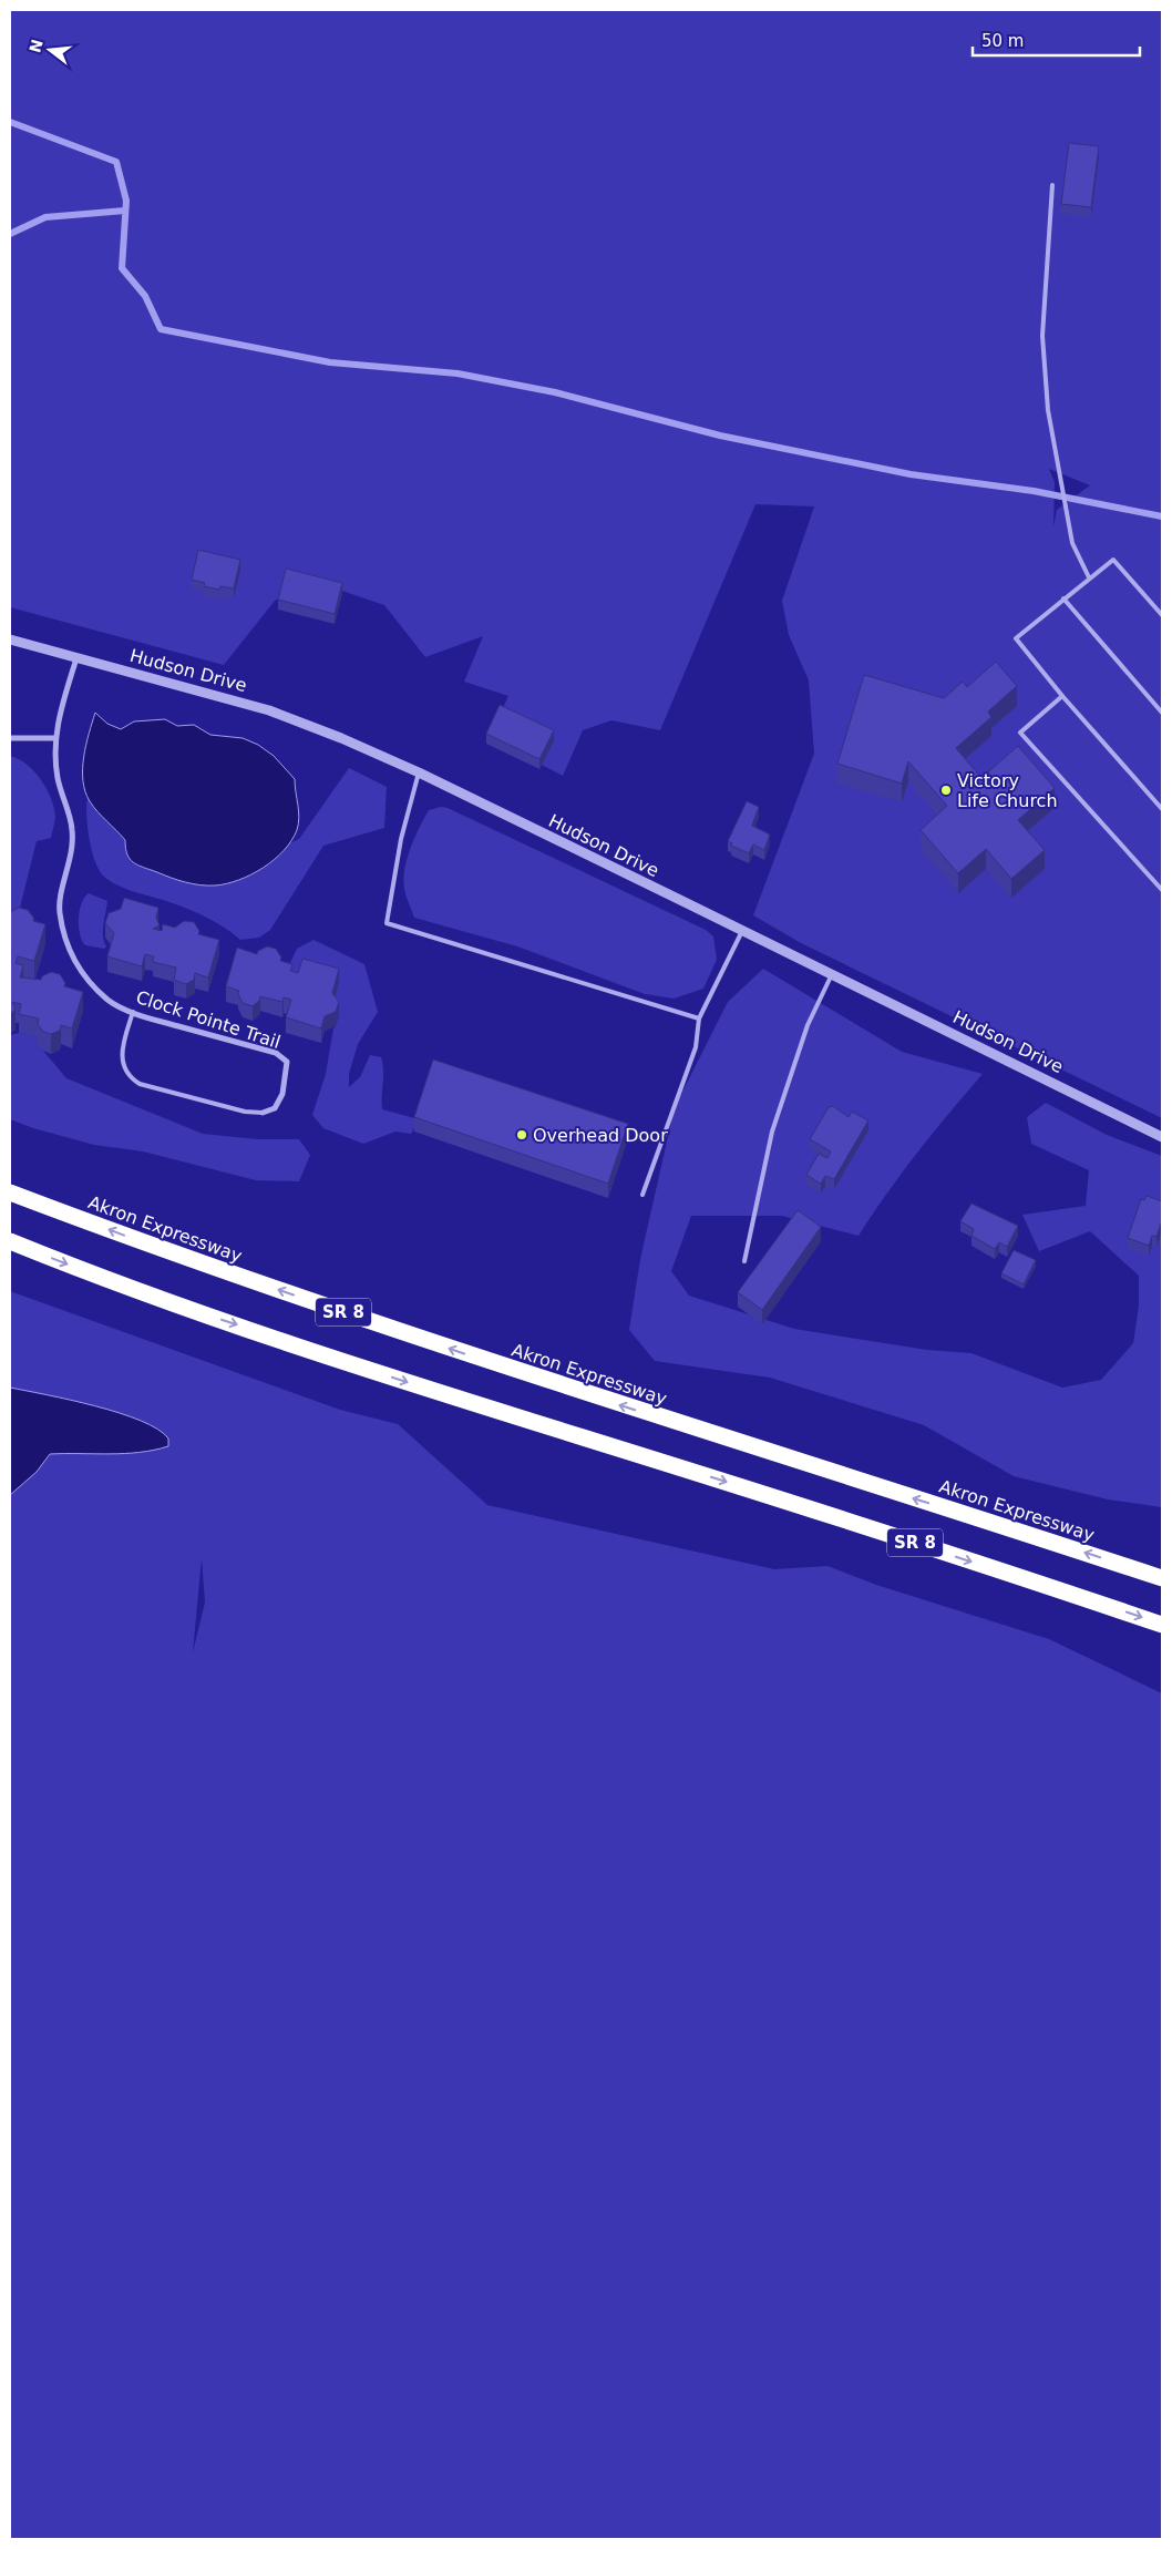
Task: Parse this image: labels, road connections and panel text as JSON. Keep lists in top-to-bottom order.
{
  "streets": {
    "highway": ["Akron Expressway", "SR 8"],
    "street": ["Hudson Drive", "Clock Pointe Trail"]
  },
  "crossings": [
    ["Hudson Drive", "Clock Pointe Trail"]
  ],
  "places": ["Victory Life Church", "Overhead Door"],
  "scale_bar": "50 m",
  "north": "left"
}
